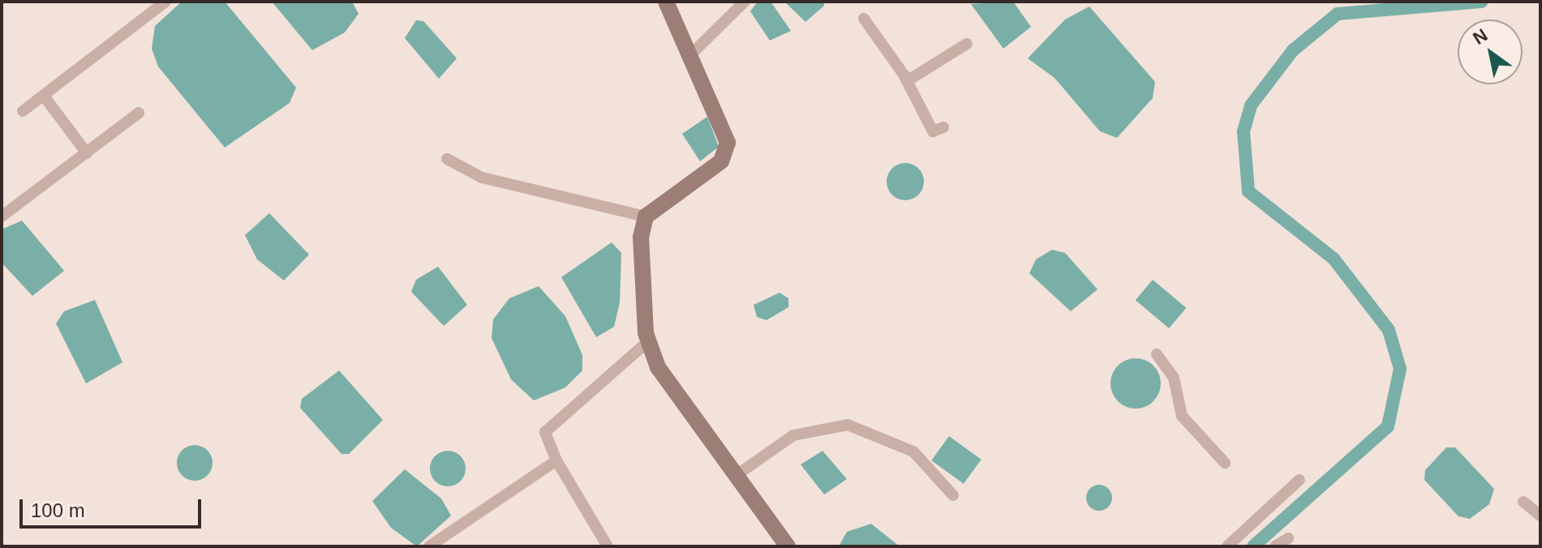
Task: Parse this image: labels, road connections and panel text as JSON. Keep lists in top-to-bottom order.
{
  "scale_bar": "100 m",
  "north": "top left"
}
